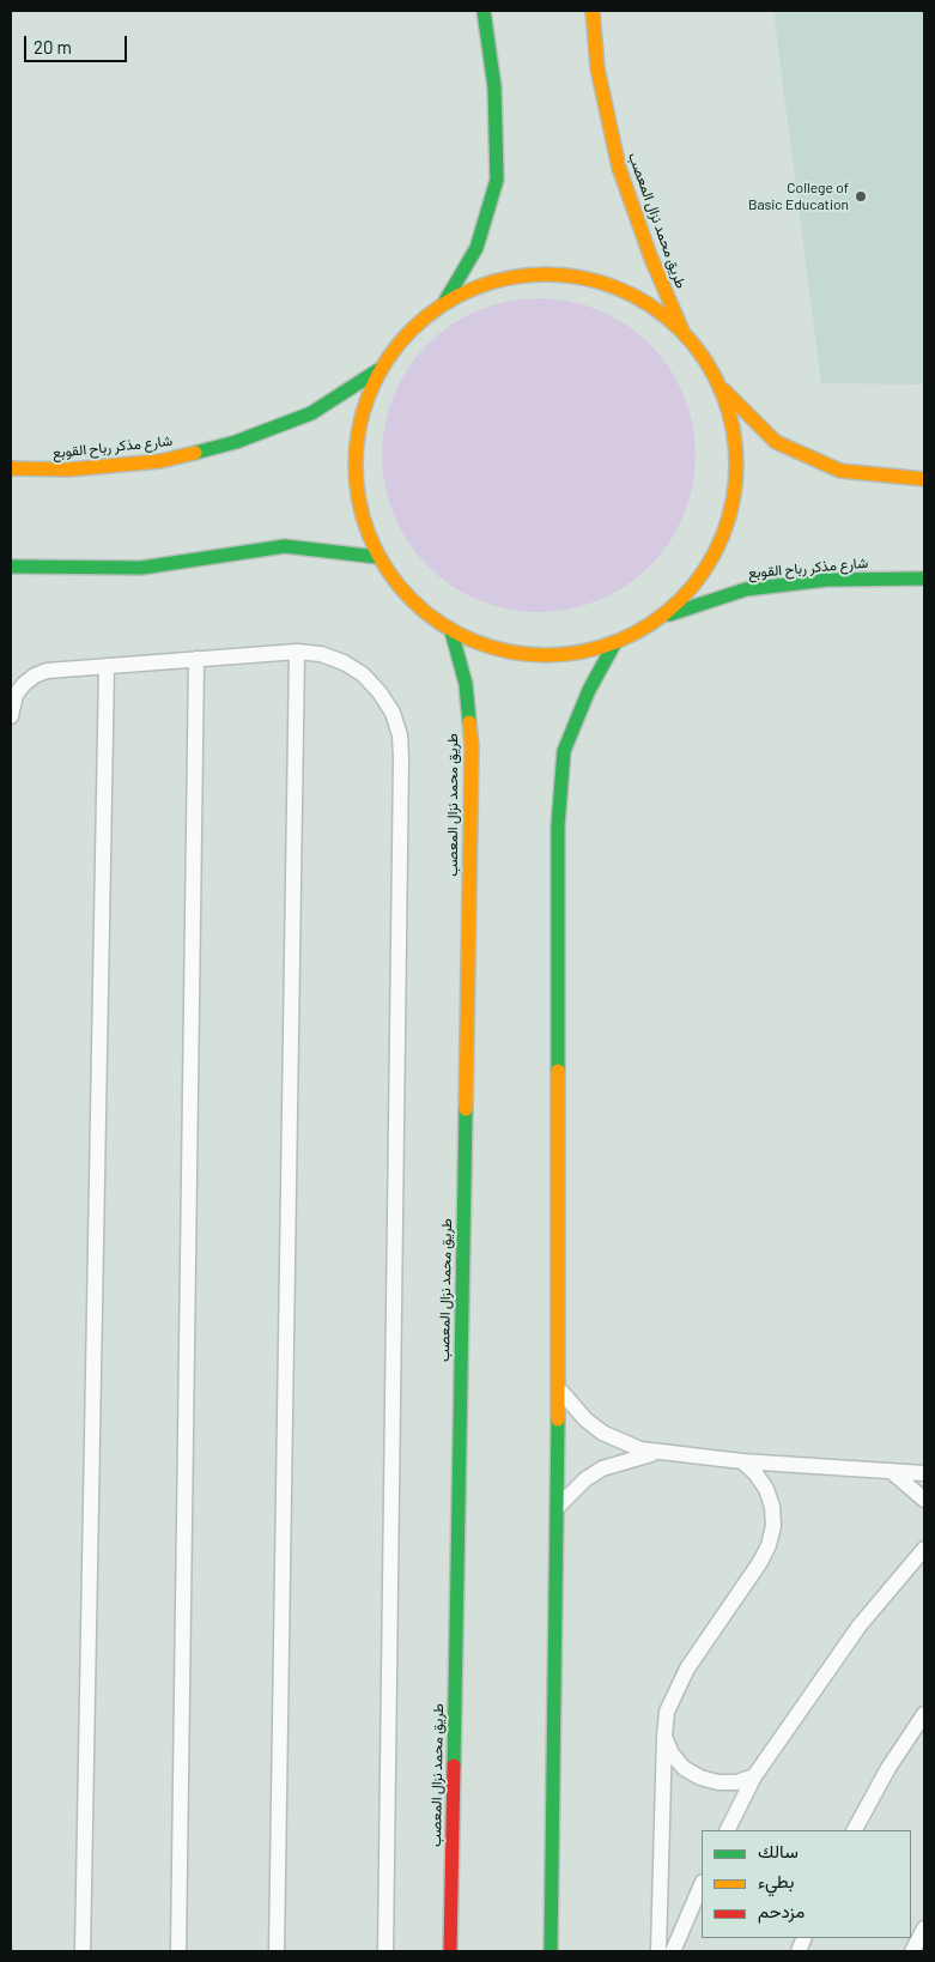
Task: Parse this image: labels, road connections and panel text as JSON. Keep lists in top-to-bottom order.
{
  "streets": {
    "street": ["طريق محمد نزال المعصب", "شارع مذكر رباح القوبع"]
  },
  "places": ["College of Basic Education"],
  "legend": ["سالك", "بطيء", "مزدحم"],
  "scale_bar": "20 m"
}
